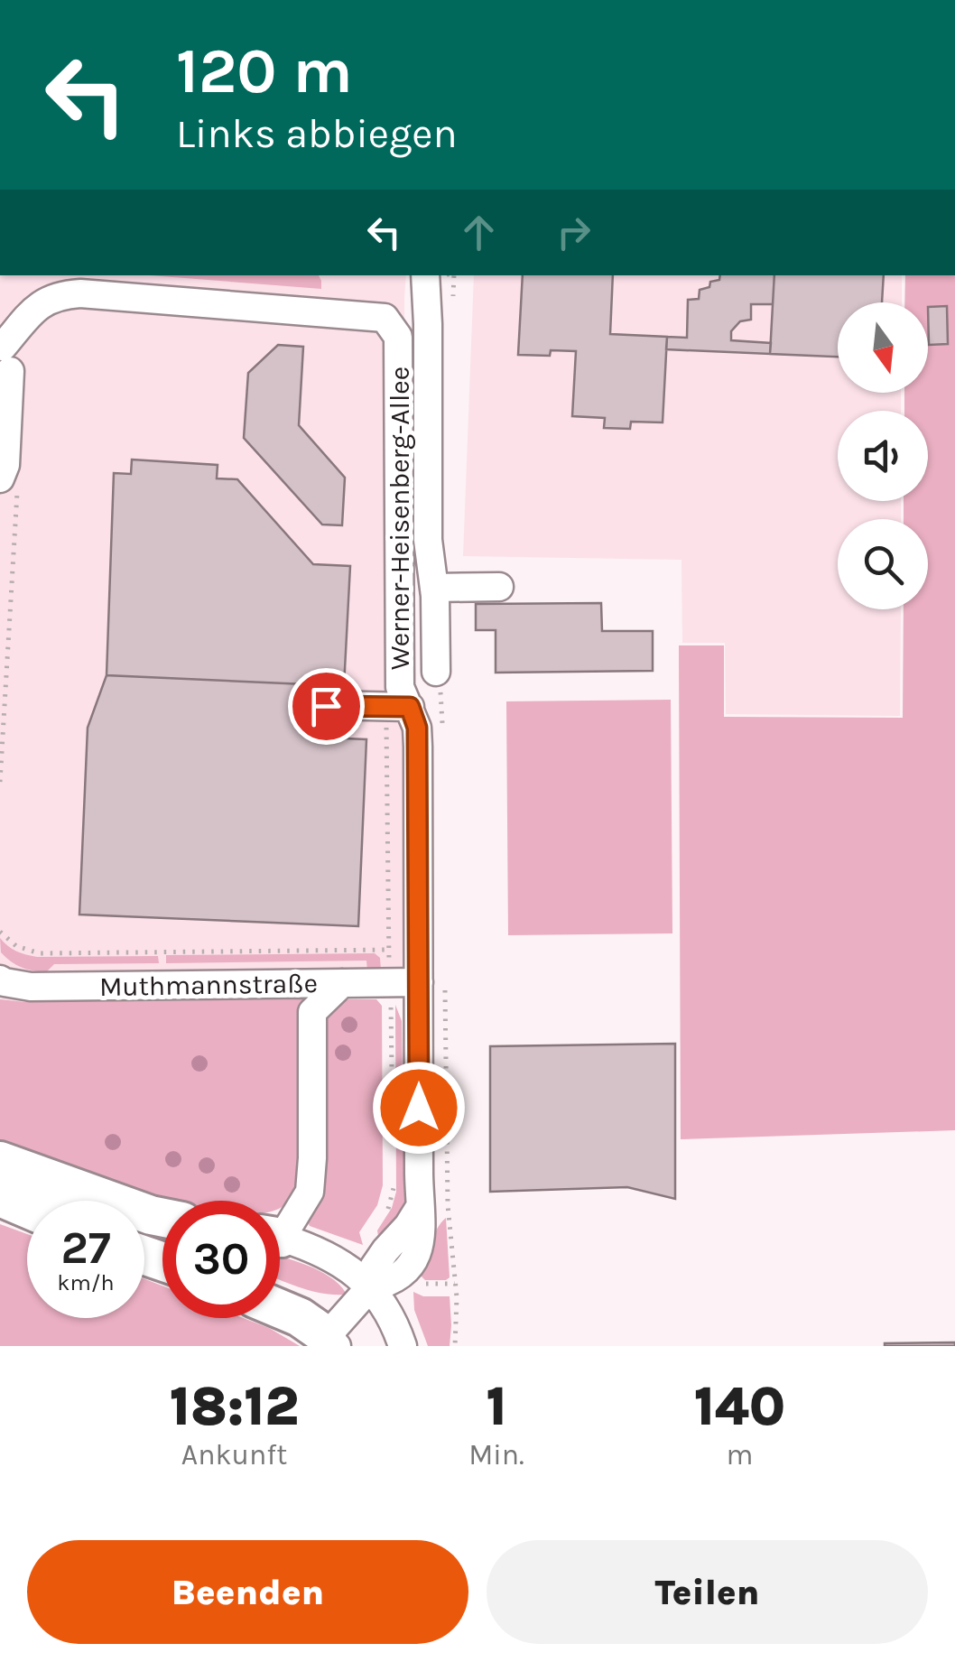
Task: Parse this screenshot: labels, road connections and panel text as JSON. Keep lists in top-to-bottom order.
{
  "streets": {
    "street": ["Werner-Heisenberg-Allee", "Muthmannstraße"]
  },
  "crossings": [
    ["Werner-Heisenberg-Allee", "Muthmannstraße"]
  ],
  "north": "bottom",
  "page": {
    "turn": ["120 m", "Links abbiegen"],
    "speed": "27 km/h",
    "limit": "30",
    "eta": [
      "18:12",
      "Ankunft",
      "1",
      "Min.",
      "140",
      "m"
    ],
    "buttons": ["Beenden", "Teilen"]
  }
}
